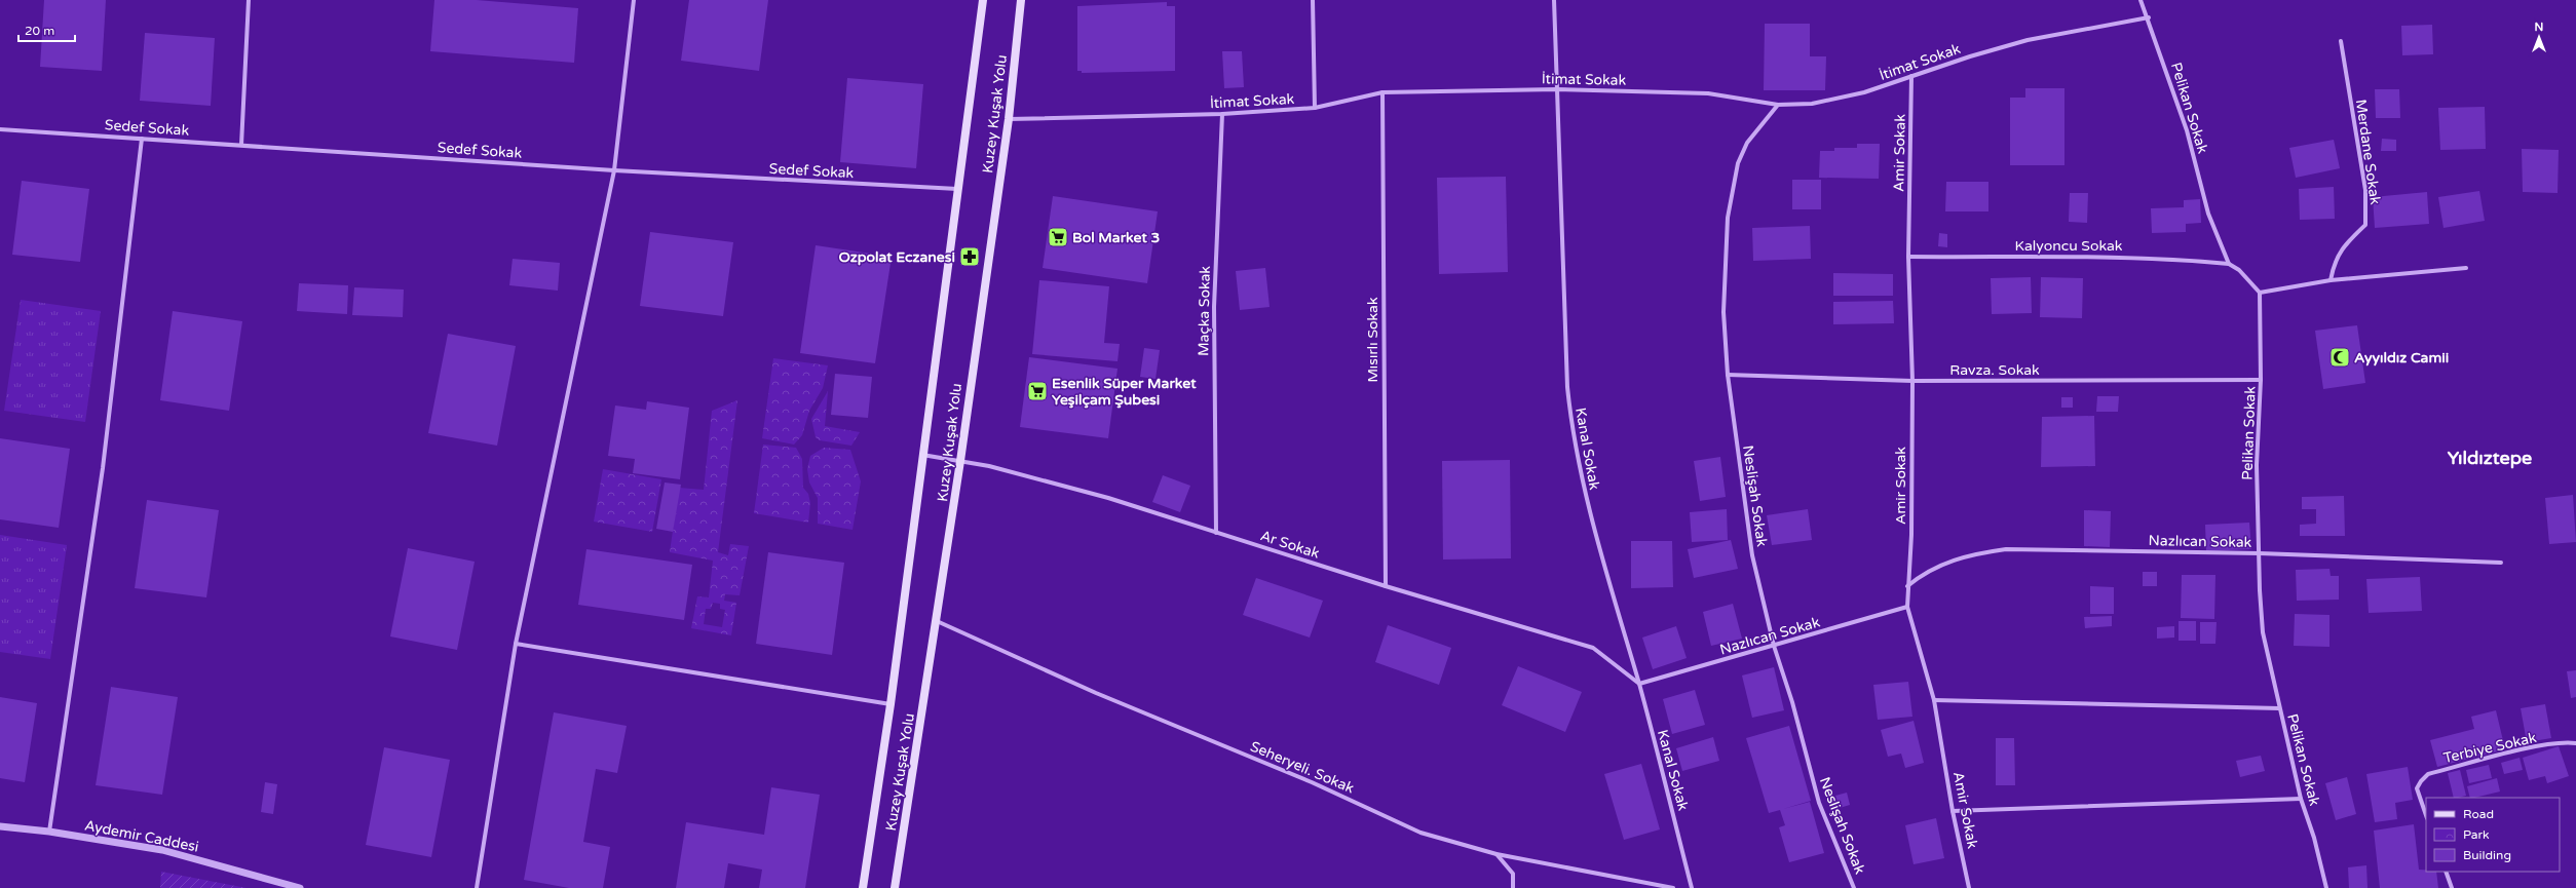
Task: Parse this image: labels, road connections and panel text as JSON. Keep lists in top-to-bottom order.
{
  "streets": {
    "main road": ["Kuzey Kuşak Yolu"],
    "street": [
      "İtimat Sokak",
      "Pelikan Sokak",
      "Sedef Sokak",
      "Merdane Sokak",
      "Amir Sokak",
      "Kalyoncu Sokak",
      "Maçka Sokak",
      "Mısırlı Sokak",
      "Ravza. Sokak",
      "Kanal Sokak",
      "Neslişah Sokak",
      "Nazlıcan Sokak",
      "Ar Sokak",
      "Terbiye Sokak",
      "Seheryeli. Sokak",
      "Aydemir Caddesi"
    ]
  },
  "crossings": [
    ["İtimat Sokak", "Pelikan Sokak"],
    ["İtimat Sokak", "Kuzey Kuşak Yolu"],
    ["İtimat Sokak", "Amir Sokak"],
    ["İtimat Sokak", "Maçka Sokak"],
    ["İtimat Sokak", "Mısırlı Sokak"],
    ["İtimat Sokak", "Kanal Sokak"],
    ["İtimat Sokak", "Neslişah Sokak"],
    ["Pelikan Sokak", "Kalyoncu Sokak"],
    ["Pelikan Sokak", "Ravza. Sokak"],
    ["Pelikan Sokak", "Nazlıcan Sokak"],
    ["Kuzey Kuşak Yolu", "Sedef Sokak"],
    ["Kuzey Kuşak Yolu", "Ar Sokak"],
    ["Kuzey Kuşak Yolu", "Seheryeli. Sokak"],
    ["Amir Sokak", "Kalyoncu Sokak"],
    ["Amir Sokak", "Ravza. Sokak"],
    ["Amir Sokak", "Nazlıcan Sokak"],
    ["Maçka Sokak", "Ar Sokak"],
    ["Mısırlı Sokak", "Ar Sokak"],
    ["Ravza. Sokak", "Neslişah Sokak"],
    ["Kanal Sokak", "Nazlıcan Sokak"],
    ["Kanal Sokak", "Ar Sokak"],
    ["Neslişah Sokak", "Nazlıcan Sokak"],
    ["Nazlıcan Sokak", "Ar Sokak"]
  ],
  "districts": ["Yıldıztepe"],
  "places": {
    "supermarket": ["Bol Market 3", "Esenlik Süper Market Yeşilçam Şubesi"],
    "pharmacy": ["Ozpolat Eczanesi"],
    "mosque": ["Ayyıldız Camii"]
  },
  "legend": ["Road", "Park", "Building"],
  "scale_bar": "20 m",
  "north": "top"
}
